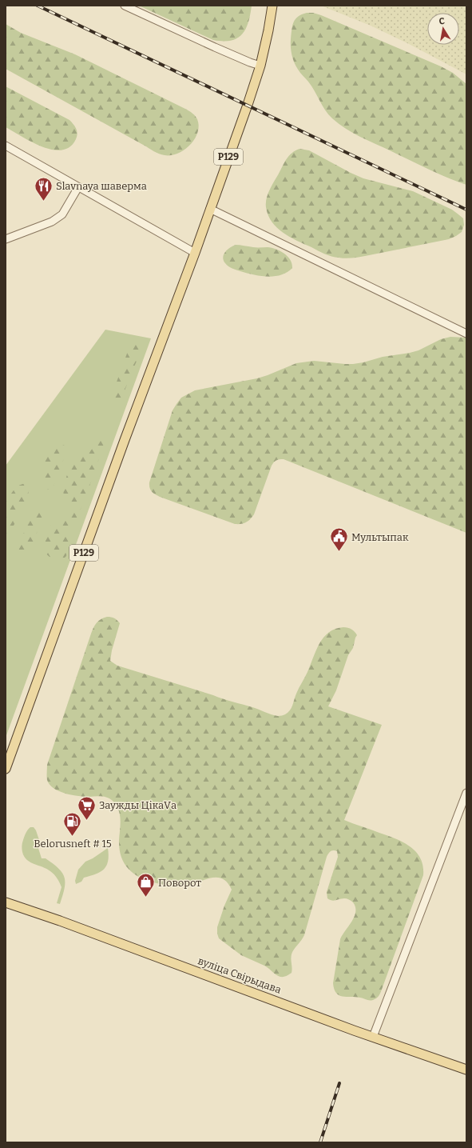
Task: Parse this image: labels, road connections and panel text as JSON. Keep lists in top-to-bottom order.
{
  "streets": {
    "main road": ["Р129", "вуліца Свірыдава"]
  },
  "places": {
    "restaurant": ["Slavnaya шаверма"],
    "public building": ["Мультыпак"],
    "supermarket": ["Заужды ЦікаVа"],
    "fuel station": ["Belorusneft # 15"],
    "shop": ["Поворот"]
  },
  "north": "top"
}
